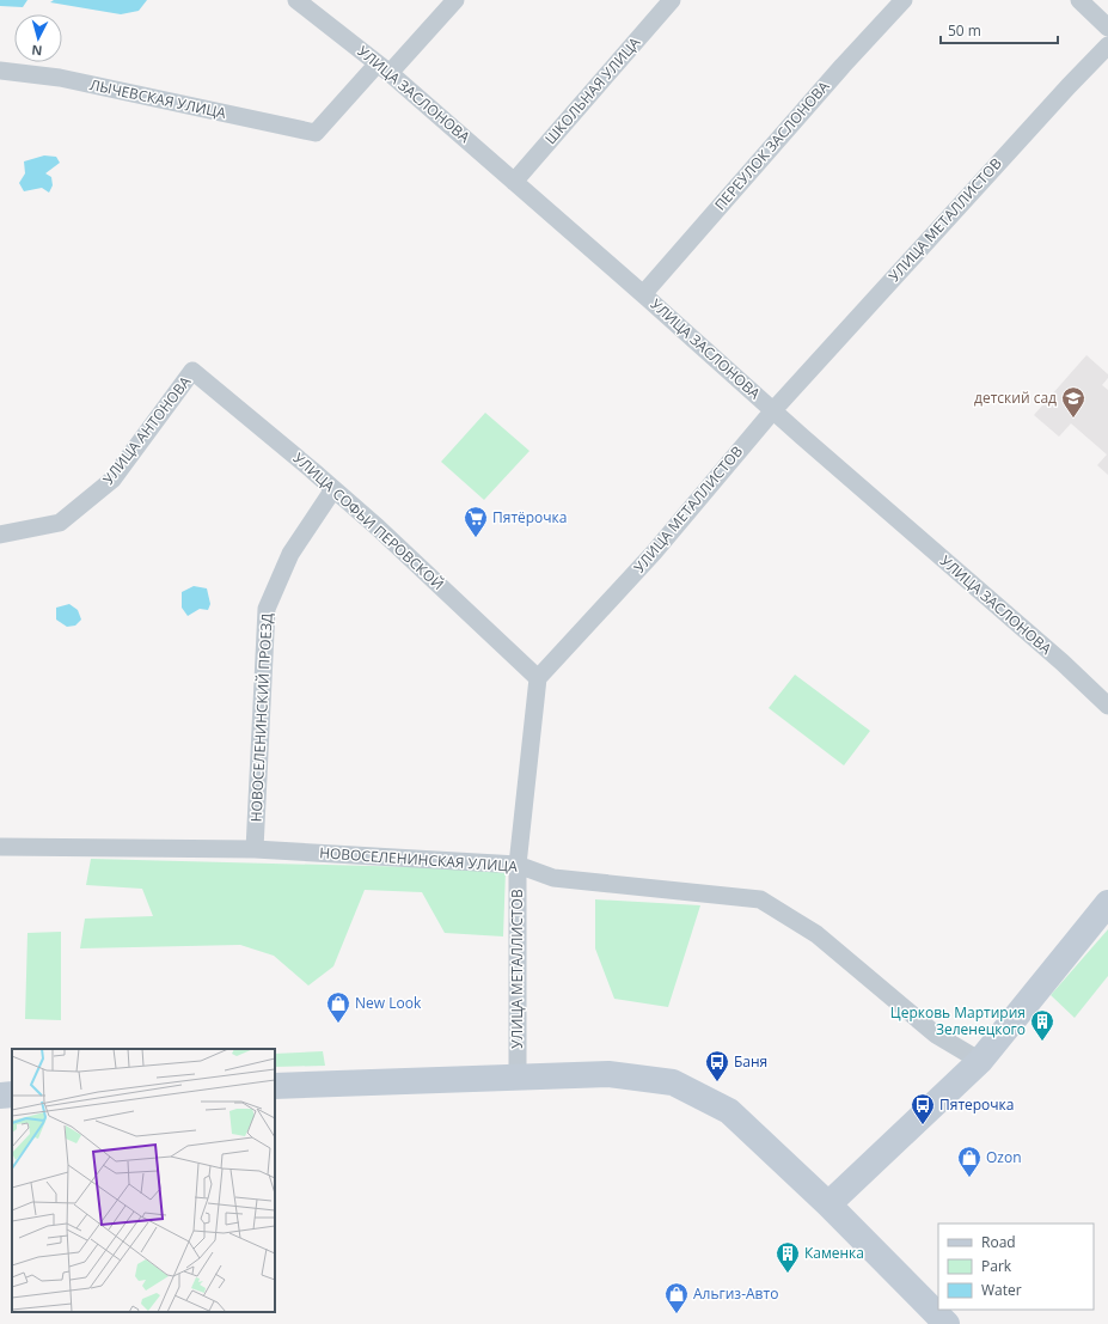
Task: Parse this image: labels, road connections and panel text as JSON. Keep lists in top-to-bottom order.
{
  "streets": {
    "street": [
      "ШКОЛЬНАЯ УЛИЦА",
      "УЛИЦА ЗАСЛОНОВА",
      "ЛЫЧЕВСКАЯ УЛИЦА",
      "ПЕРЕУЛОК ЗАСЛОНОВА",
      "УЛИЦА МЕТАЛЛИСТОВ",
      "УЛИЦА АНТОНОВА",
      "УЛИЦА СОФЬИ ПЕРОВСКОЙ",
      "НОВОСЕЛЕНИНСКИЙ ПРОЕЗД",
      "НОВОСЕЛЕНИНСКАЯ УЛИЦА"
    ]
  },
  "crossings": [
    ["ШКОЛЬНАЯ УЛИЦА", "УЛИЦА ЗАСЛОНОВА"],
    ["УЛИЦА ЗАСЛОНОВА", "ЛЫЧЕВСКАЯ УЛИЦА"],
    ["УЛИЦА ЗАСЛОНОВА", "ПЕРЕУЛОК ЗАСЛОНОВА"],
    ["УЛИЦА ЗАСЛОНОВА", "УЛИЦА МЕТАЛЛИСТОВ"],
    ["УЛИЦА МЕТАЛЛИСТОВ", "УЛИЦА СОФЬИ ПЕРОВСКОЙ"],
    ["УЛИЦА МЕТАЛЛИСТОВ", "НОВОСЕЛЕНИНСКАЯ УЛИЦА"],
    ["УЛИЦА АНТОНОВА", "УЛИЦА СОФЬИ ПЕРОВСКОЙ"],
    ["УЛИЦА СОФЬИ ПЕРОВСКОЙ", "НОВОСЕЛЕНИНСКИЙ ПРОЕЗД"],
    ["НОВОСЕЛЕНИНСКИЙ ПРОЕЗД", "НОВОСЕЛЕНИНСКАЯ УЛИЦА"]
  ],
  "places": {
    "school or university": ["детский сад"],
    "supermarket": ["Пятёрочка"],
    "shop": ["New Look", "Ozon", "Альгиз-Авто"],
    "building": ["Церковь Мартирия Зеленецкого", "Каменка"],
    "bus stop": ["Баня", "Пятерочка"]
  },
  "legend": ["Road", "Park", "Water"],
  "scale_bar": "50 m",
  "north": "bottom"
}
